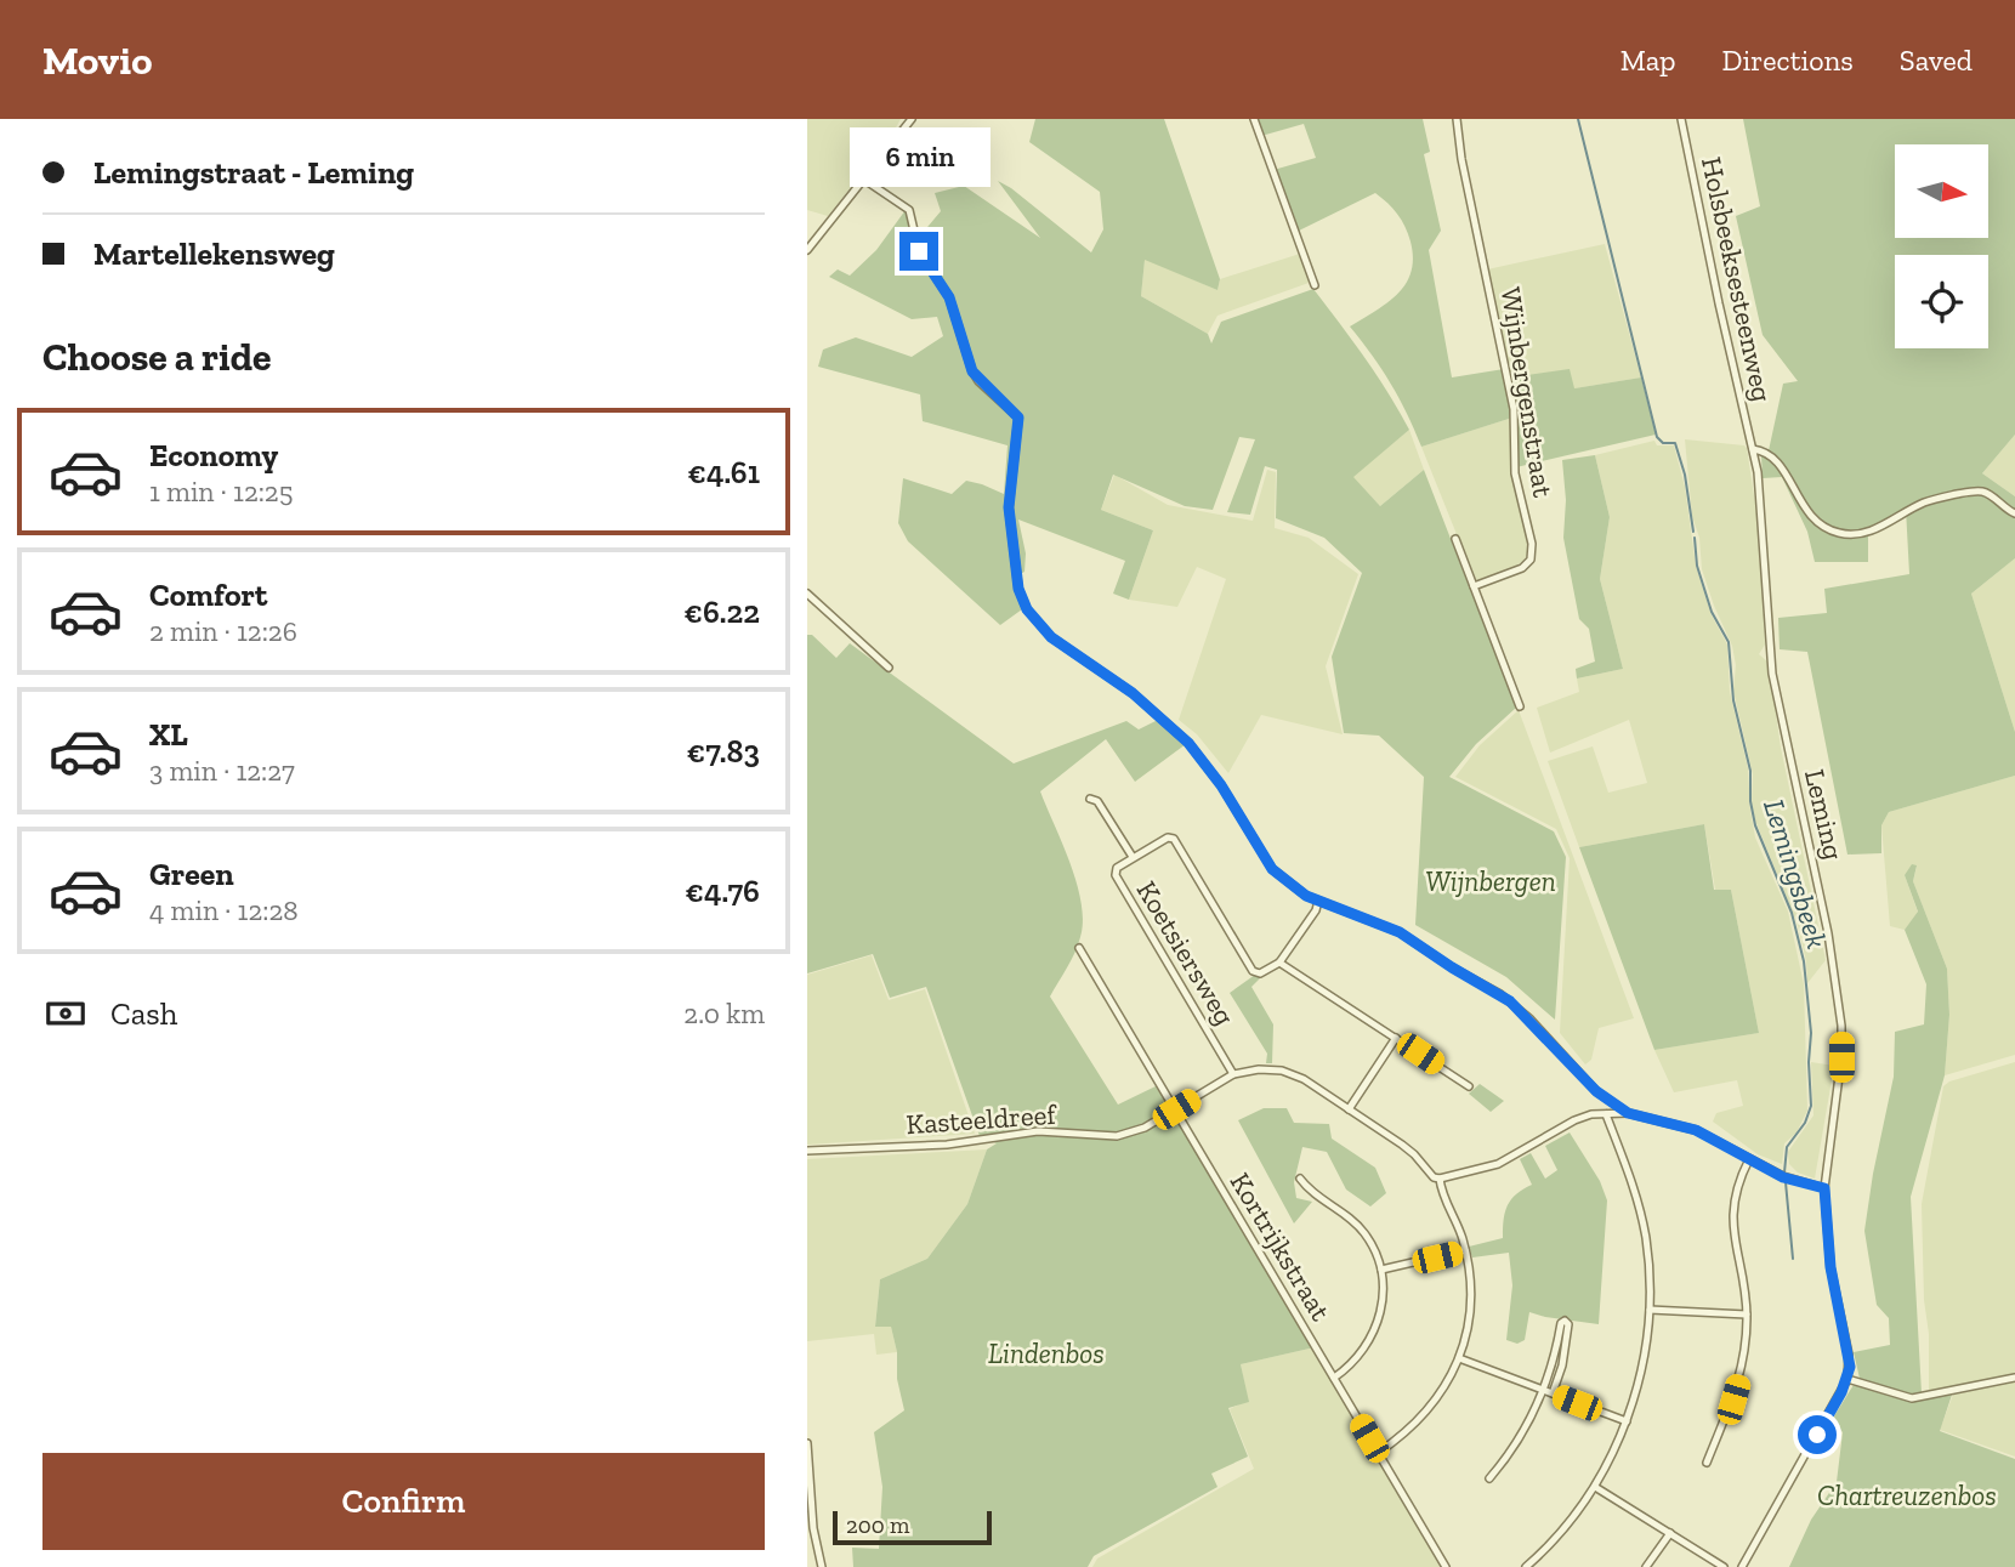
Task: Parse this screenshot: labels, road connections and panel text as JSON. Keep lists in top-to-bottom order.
{
  "streets": {
    "street": [
      "Holsbeeksesteenweg",
      "Wijnbergenstraat",
      "Leming",
      "Koetsiersweg",
      "Kasteeldreef",
      "Kortrijkstraat"
    ]
  },
  "crossings": [
    ["Holsbeeksesteenweg", "Leming"],
    ["Koetsiersweg", "Kasteeldreef"],
    ["Kasteeldreef", "Kortrijkstraat"]
  ],
  "water": ["Lemingsbeek"],
  "parks": ["Wijnbergen", "Lindenbos", "Chartreuzenbos"],
  "scale_bar": "200 m",
  "north": "right",
  "page": {
    "header": "Movio",
    "nav": ["Map", "Directions", "Saved"],
    "banner": ["Lemingstraat - Leming", "Martellekensweg"],
    "bubble": "6 min",
    "heading": "Choose a ride",
    "list": [
      {
        "name": "Economy",
        "note": "1 min · 12:25",
        "value": "€4.61"
      },
      {
        "name": "Comfort",
        "note": "2 min · 12:26",
        "value": "€6.22"
      },
      {
        "name": "XL",
        "note": "3 min · 12:27",
        "value": "€7.83"
      },
      {
        "name": "Green",
        "note": "4 min · 12:28",
        "value": "€4.76"
      }
    ],
    "pay": ["Cash", "2.0 km"],
    "buttons": "Confirm",
    "scale": "200 m"
  }
}
